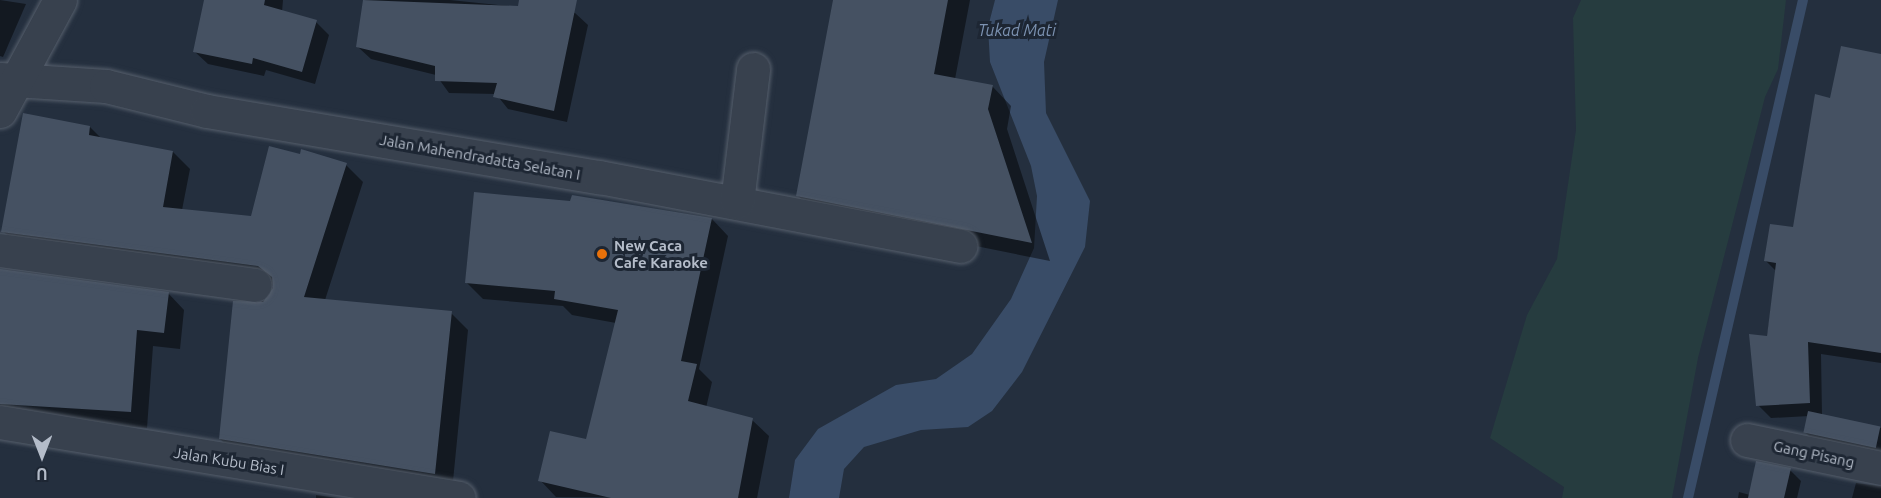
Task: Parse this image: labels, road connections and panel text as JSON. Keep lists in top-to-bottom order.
{
  "streets": {
    "street": ["Jalan Mahendradatta Selatan I", "Gang Pisang", "Jalan Kubu Bias I"]
  },
  "water": ["Tukad Mati"],
  "places": ["New Caca Cafe Karaoke"],
  "north": "bottom"
}
